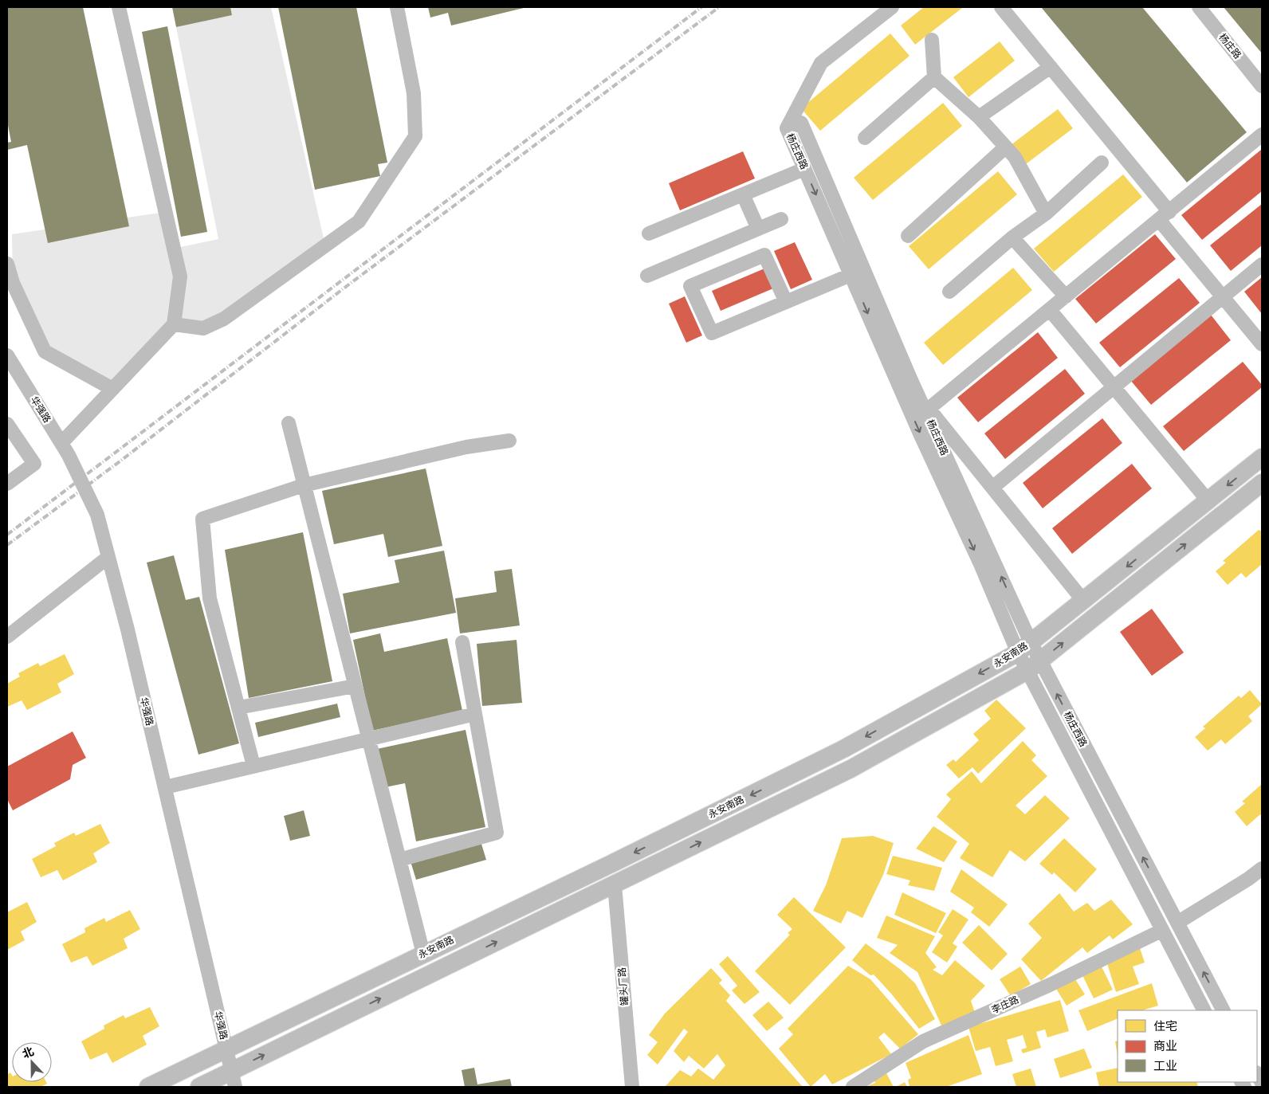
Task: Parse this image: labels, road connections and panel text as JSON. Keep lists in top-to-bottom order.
{
  "streets": {
    "main road": ["永安南路"],
    "street": [
      "杨庄路",
      "杨庄西路",
      "华强路",
      "罐头厂路",
      "李庄路"
    ]
  },
  "crossings": [
    ["杨庄西路", "永安南路"],
    ["杨庄西路", "李庄路"],
    ["华强路", "永安南路"],
    ["永安南路", "罐头厂路"]
  ],
  "legend": ["住宅", "商业", "工业"],
  "north": "top"
}
